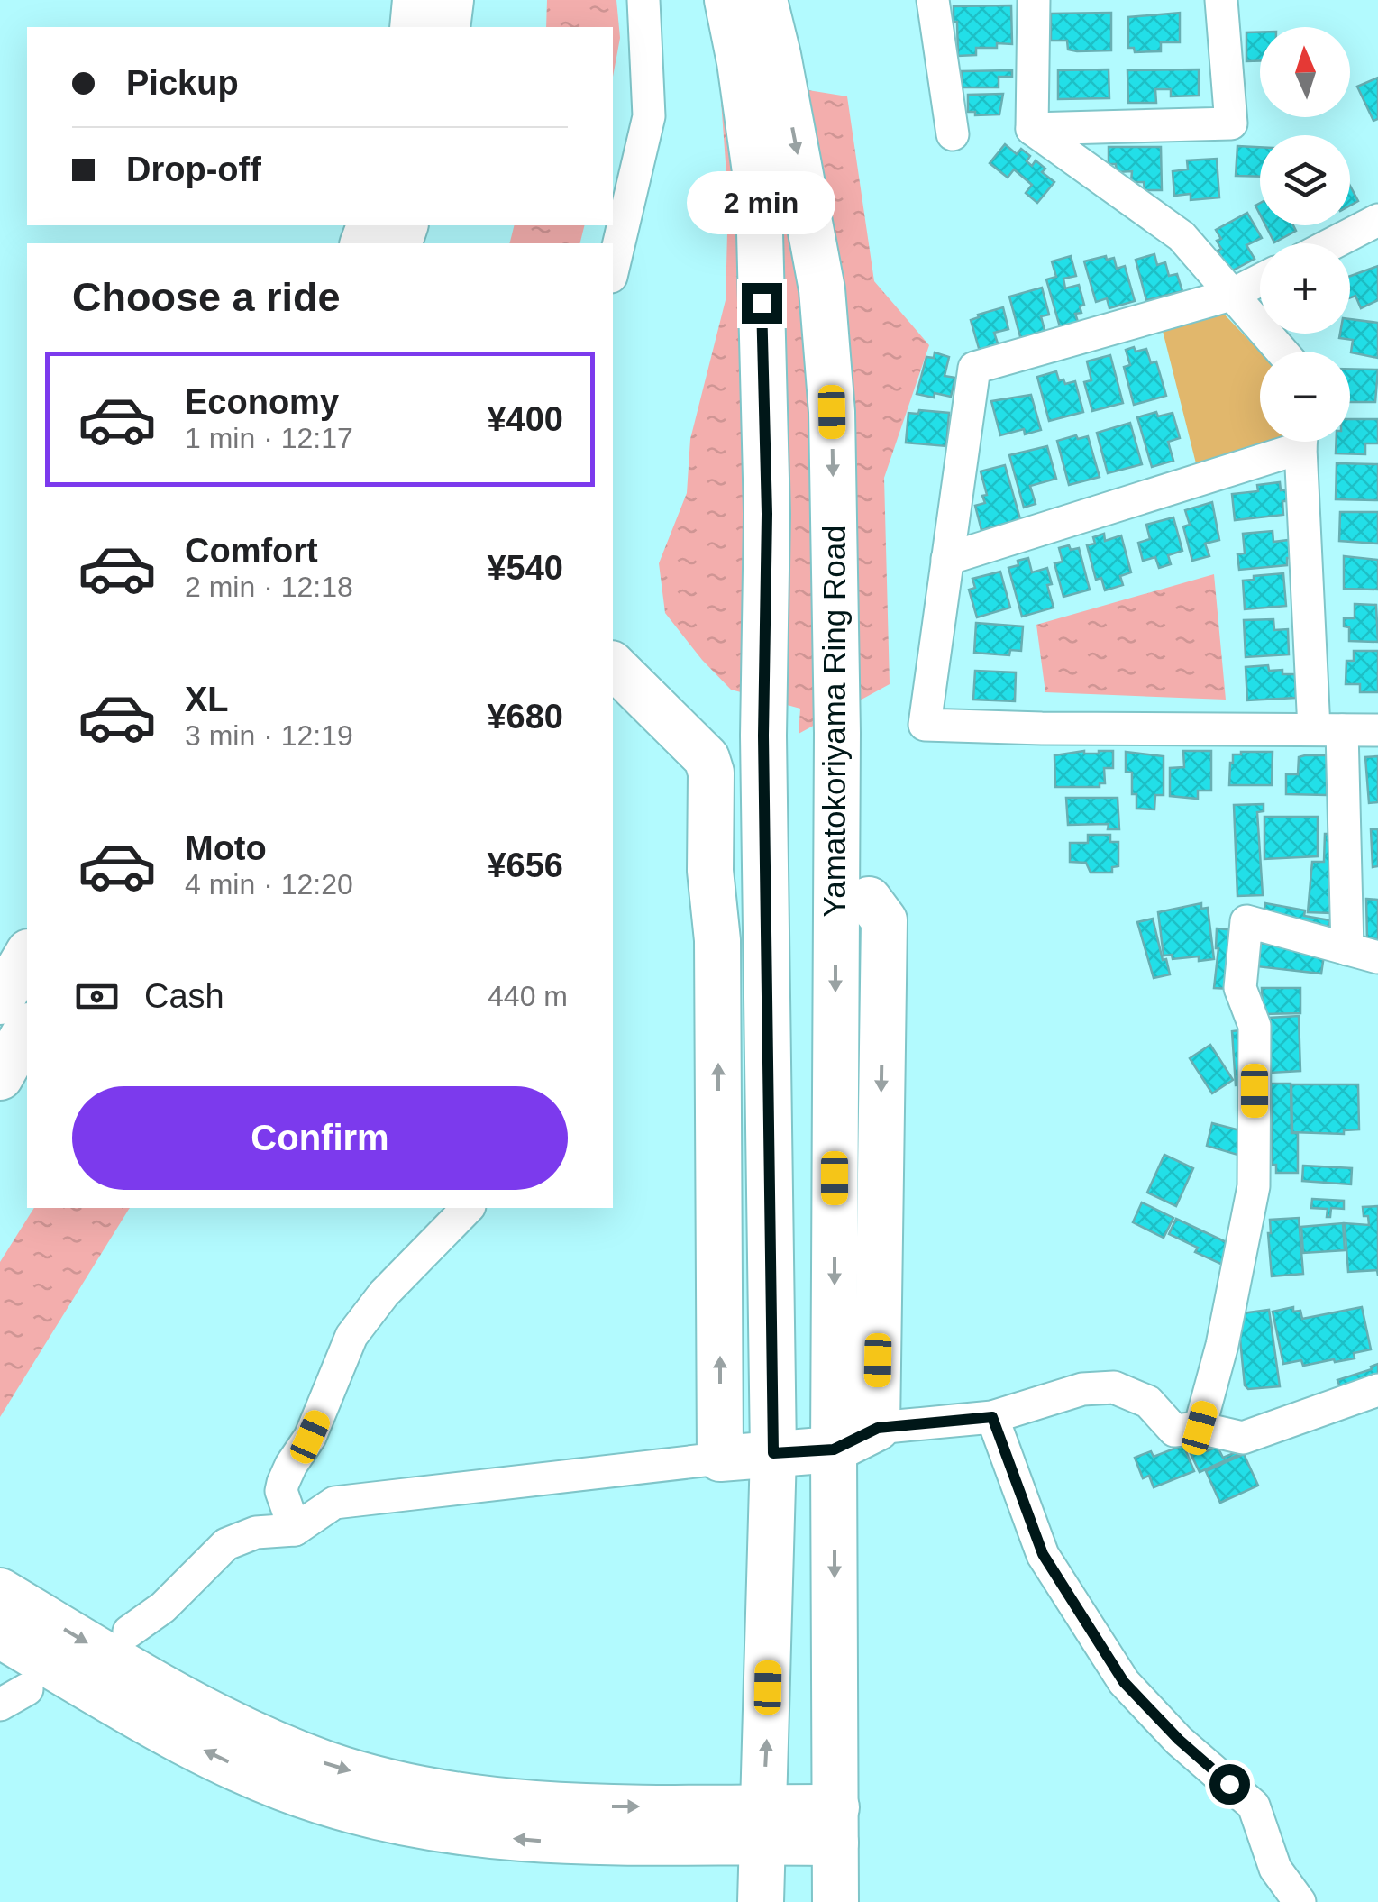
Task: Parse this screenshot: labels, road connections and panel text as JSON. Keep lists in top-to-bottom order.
{
  "streets": {
    "main road": ["Yamatokoriyama Ring Road"]
  },
  "north": "top",
  "page": {
    "map_buttons": ["+", "−"],
    "banner": ["Pickup", "Drop-off"],
    "bubble": "2 min",
    "heading": "Choose a ride",
    "list": [
      {
        "name": "Economy",
        "note": "1 min · 12:17",
        "value": "¥400"
      },
      {
        "name": "Comfort",
        "note": "2 min · 12:18",
        "value": "¥540"
      },
      {
        "name": "XL",
        "note": "3 min · 12:19",
        "value": "¥680"
      },
      {
        "name": "Moto",
        "note": "4 min · 12:20",
        "value": "¥656"
      }
    ],
    "pay": ["Cash", "440 m"],
    "buttons": "Confirm"
  }
}
